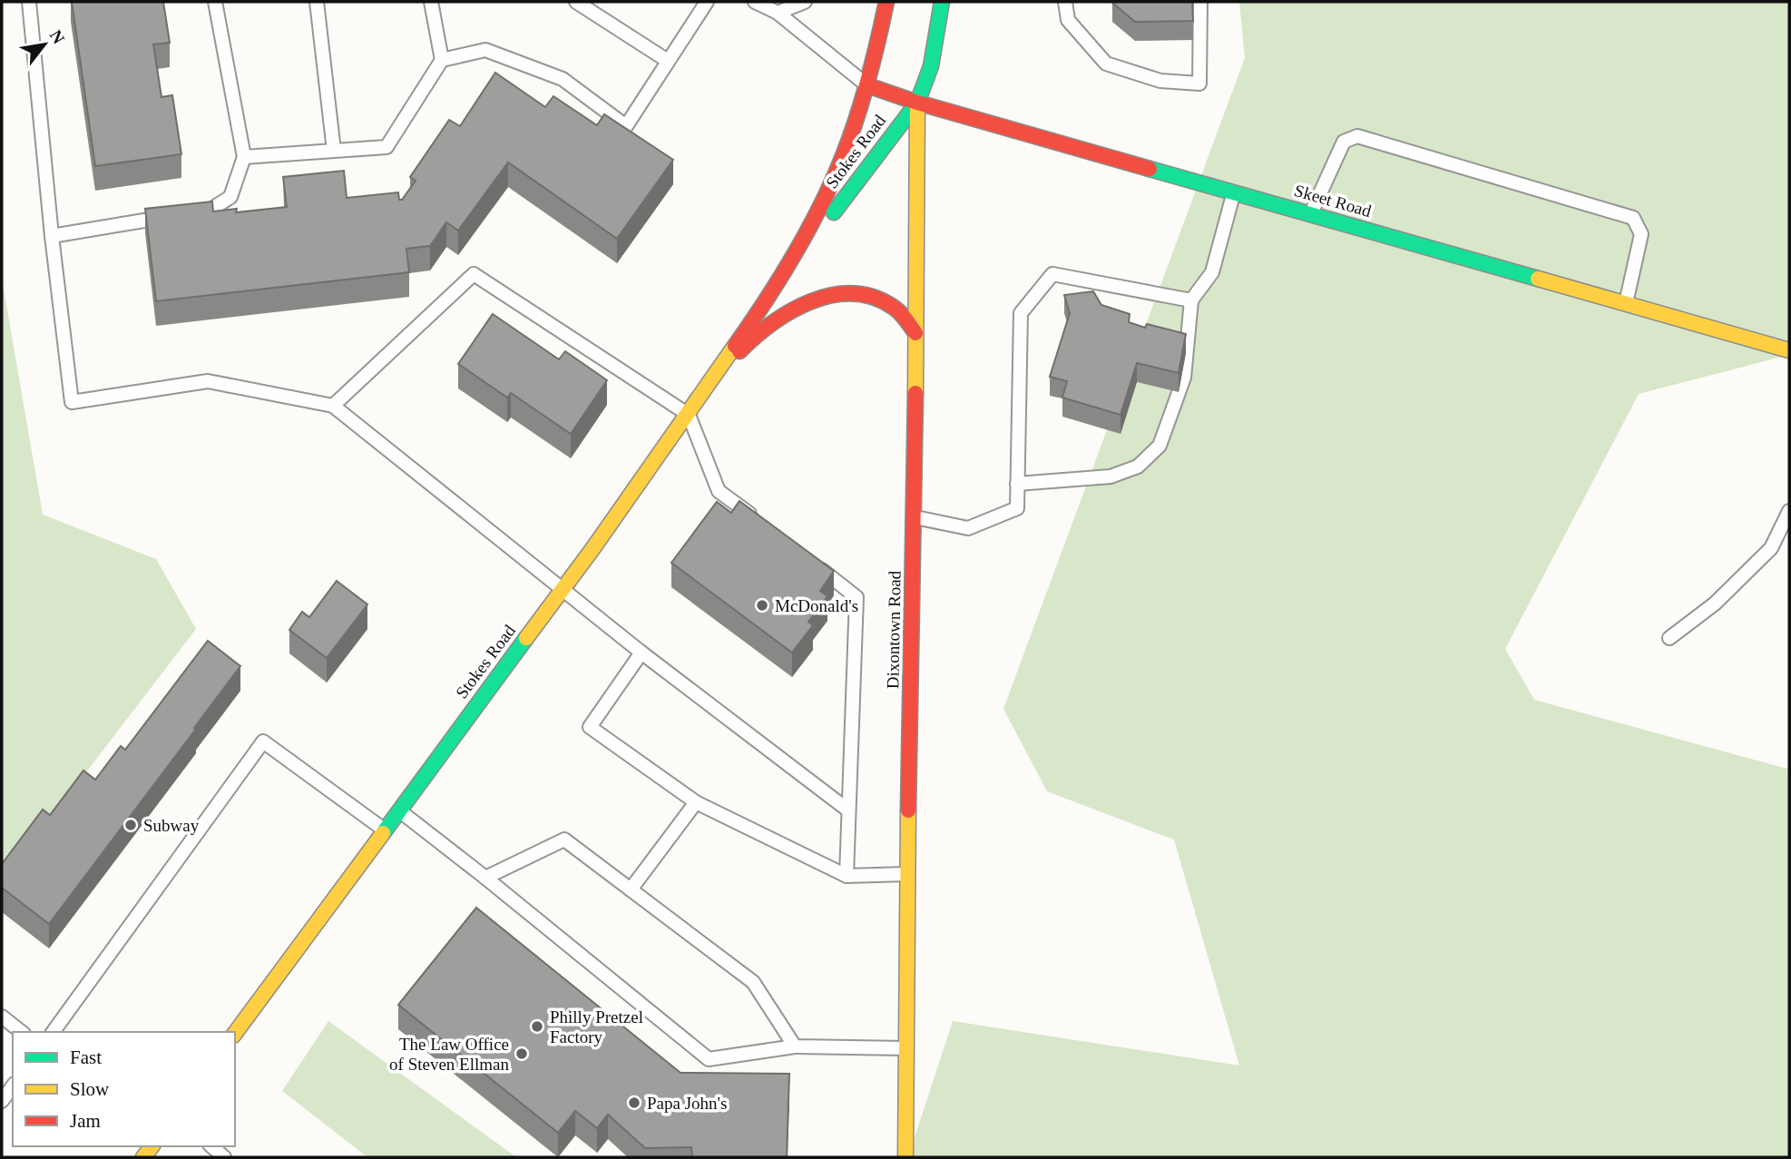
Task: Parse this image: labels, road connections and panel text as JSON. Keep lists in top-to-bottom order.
{
  "streets": {
    "street": ["Stokes Road", "Skeet Road", "Dixontown Road"]
  },
  "crossings": [
    ["Stokes Road", "Skeet Road"],
    ["Stokes Road", "Dixontown Road"],
    ["Skeet Road", "Dixontown Road"]
  ],
  "places": [
    "McDonald's",
    "Subway",
    "Philly Pretzel Factory",
    "The Law Office of Steven Ellman",
    "Papa John's"
  ],
  "legend": ["Fast", "Slow", "Jam"],
  "north": "top right"
}
